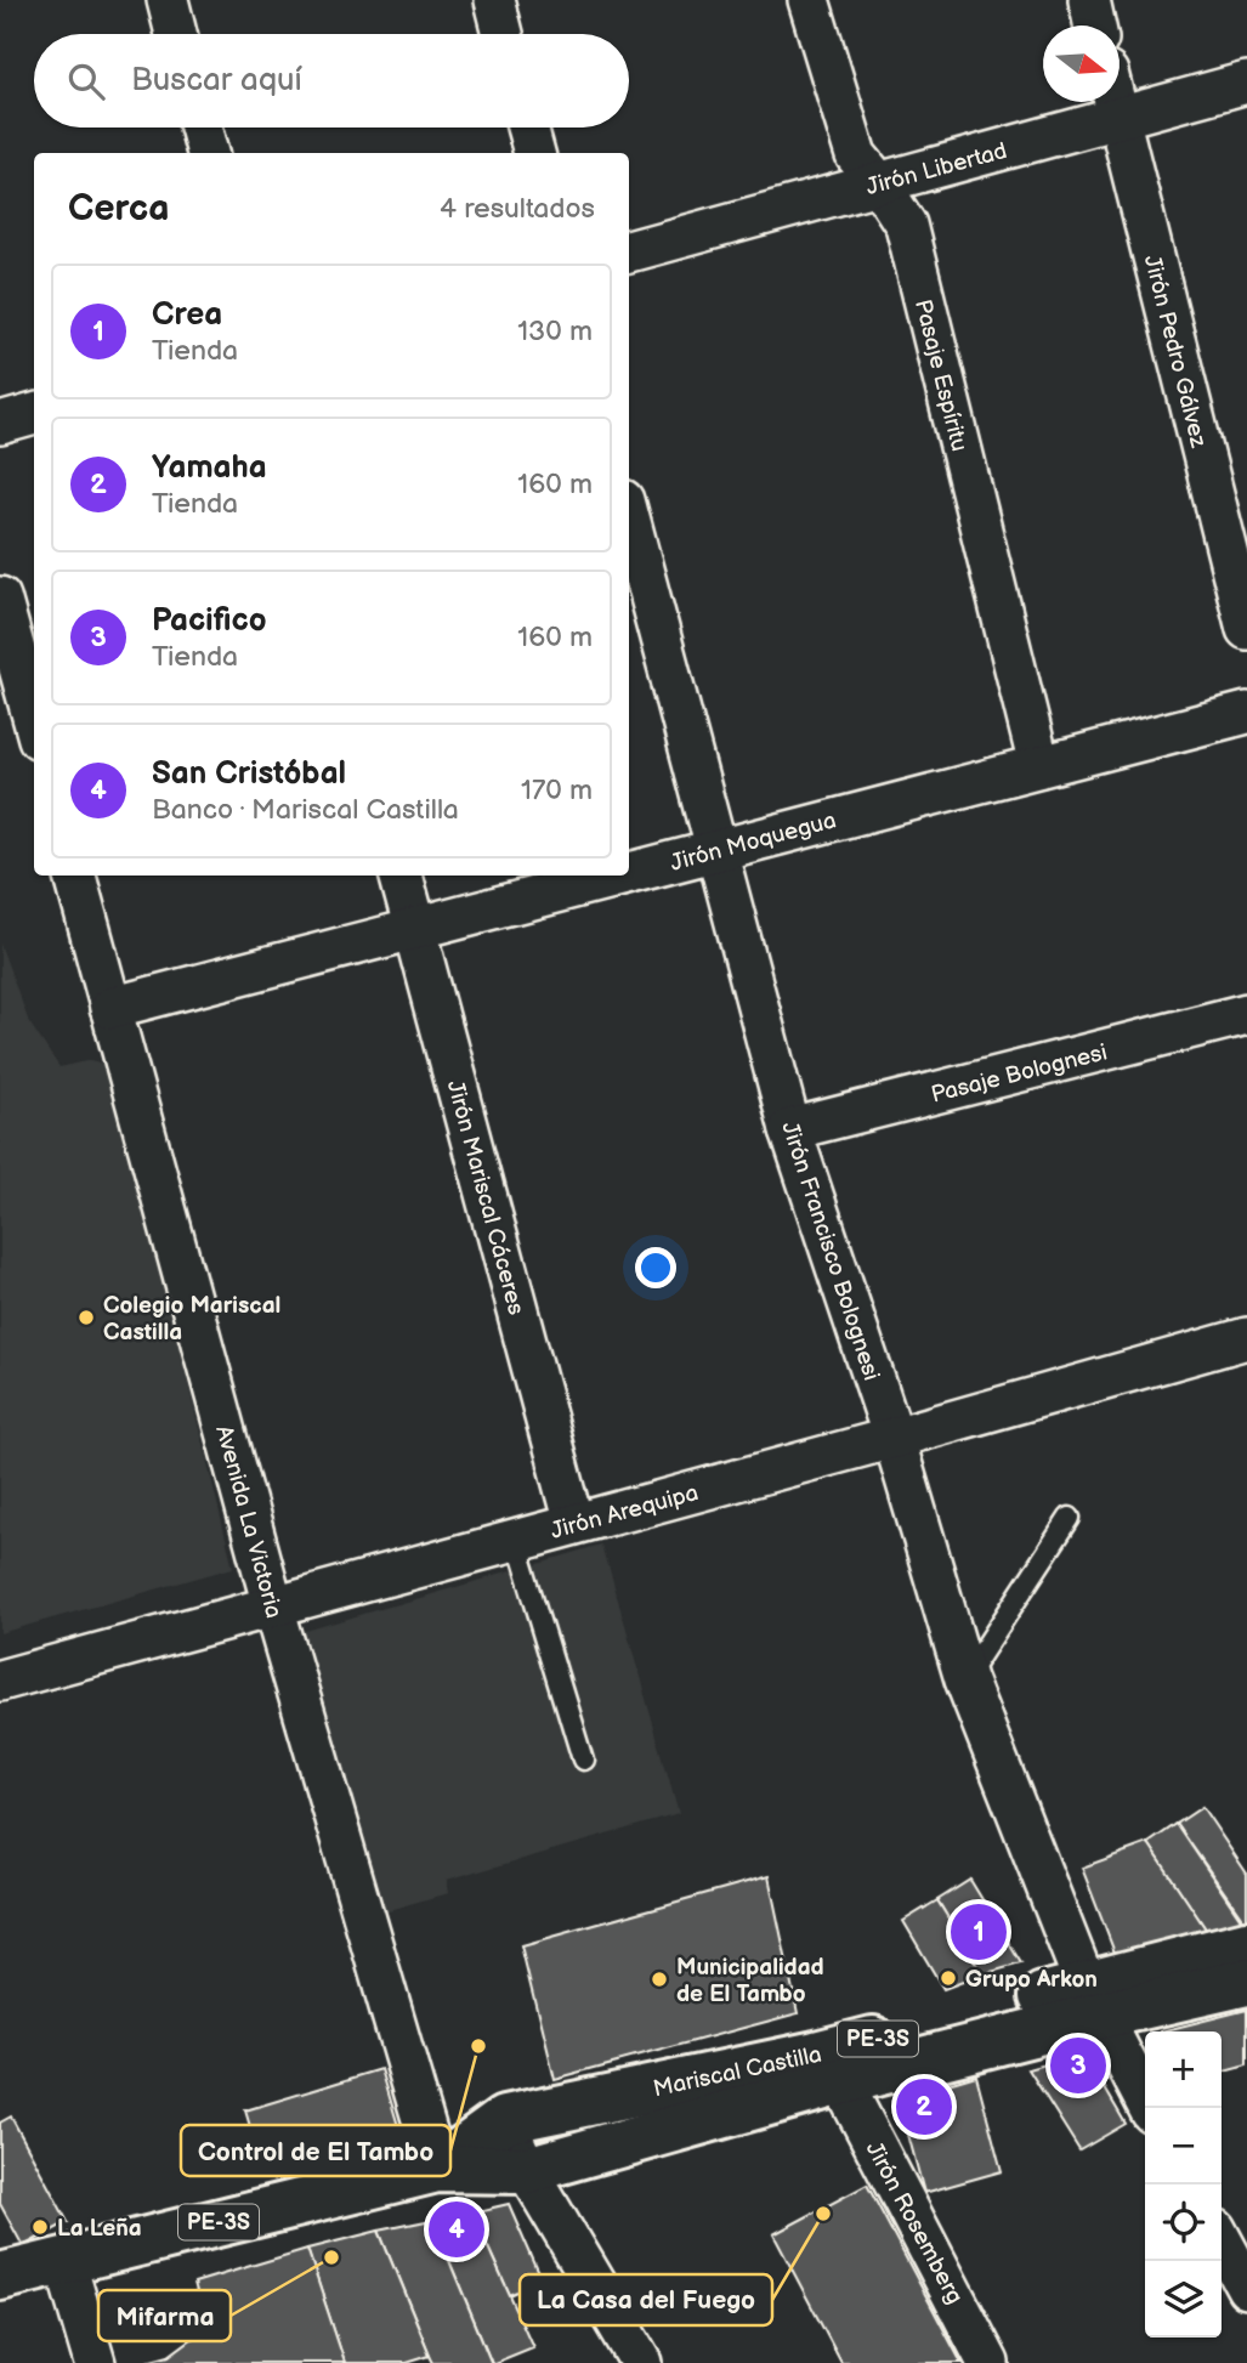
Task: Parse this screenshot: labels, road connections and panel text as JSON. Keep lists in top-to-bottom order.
{
  "streets": {
    "highway": ["PE-3S", "Mariscal Castilla"],
    "street": [
      "Jirón Libertad",
      "Jirón Pedro Gálvez",
      "Pasaje Espíritu",
      "Jirón Moquegua",
      "Pasaje Bolognesi",
      "Jirón Mariscal Cáceres",
      "Jirón Francisco Bolognesi",
      "Jirón Arequipa",
      "Avenida La Victoria",
      "Jirón Rosemberg"
    ]
  },
  "crossings": [
    ["Jirón Libertad", "Jirón Pedro Gálvez"],
    ["Jirón Libertad", "Pasaje Espíritu"],
    ["Pasaje Espíritu", "Jirón Moquegua"],
    ["Jirón Moquegua", "Jirón Mariscal Cáceres"],
    ["Jirón Moquegua", "Jirón Francisco Bolognesi"],
    ["Jirón Moquegua", "Avenida La Victoria"],
    ["Pasaje Bolognesi", "Jirón Francisco Bolognesi"],
    ["Jirón Mariscal Cáceres", "Jirón Arequipa"],
    ["Jirón Francisco Bolognesi", "Jirón Arequipa"],
    ["Jirón Francisco Bolognesi", "Mariscal Castilla"],
    ["Jirón Arequipa", "Avenida La Victoria"],
    ["Avenida La Victoria", "Mariscal Castilla"],
    ["Mariscal Castilla", "Jirón Rosemberg"]
  ],
  "places": [
    "Colegio Mariscal Castilla",
    "Grupo Arkon",
    "Municipalidad de El Tambo",
    "Control de El Tambo",
    "La Casa del Fuego",
    "La Leña",
    "Mifarma"
  ],
  "north": "right",
  "page": {
    "search": "Buscar aquí",
    "heading": ["Cerca", "4 resultados"],
    "list": [
      {
        "mark": "1",
        "name": "Crea",
        "note": "Tienda",
        "value": "130 m"
      },
      {
        "mark": "2",
        "name": "Yamaha",
        "note": "Tienda",
        "value": "160 m"
      },
      {
        "mark": "3",
        "name": "Pacifico",
        "note": "Tienda",
        "value": "160 m"
      },
      {
        "mark": "4",
        "name": "San Cristóbal",
        "note": "Banco · Mariscal Castilla",
        "value": "170 m"
      }
    ],
    "pins": [
      "1",
      "3",
      "2",
      "4"
    ],
    "map_buttons": ["+", "−"]
  }
}
